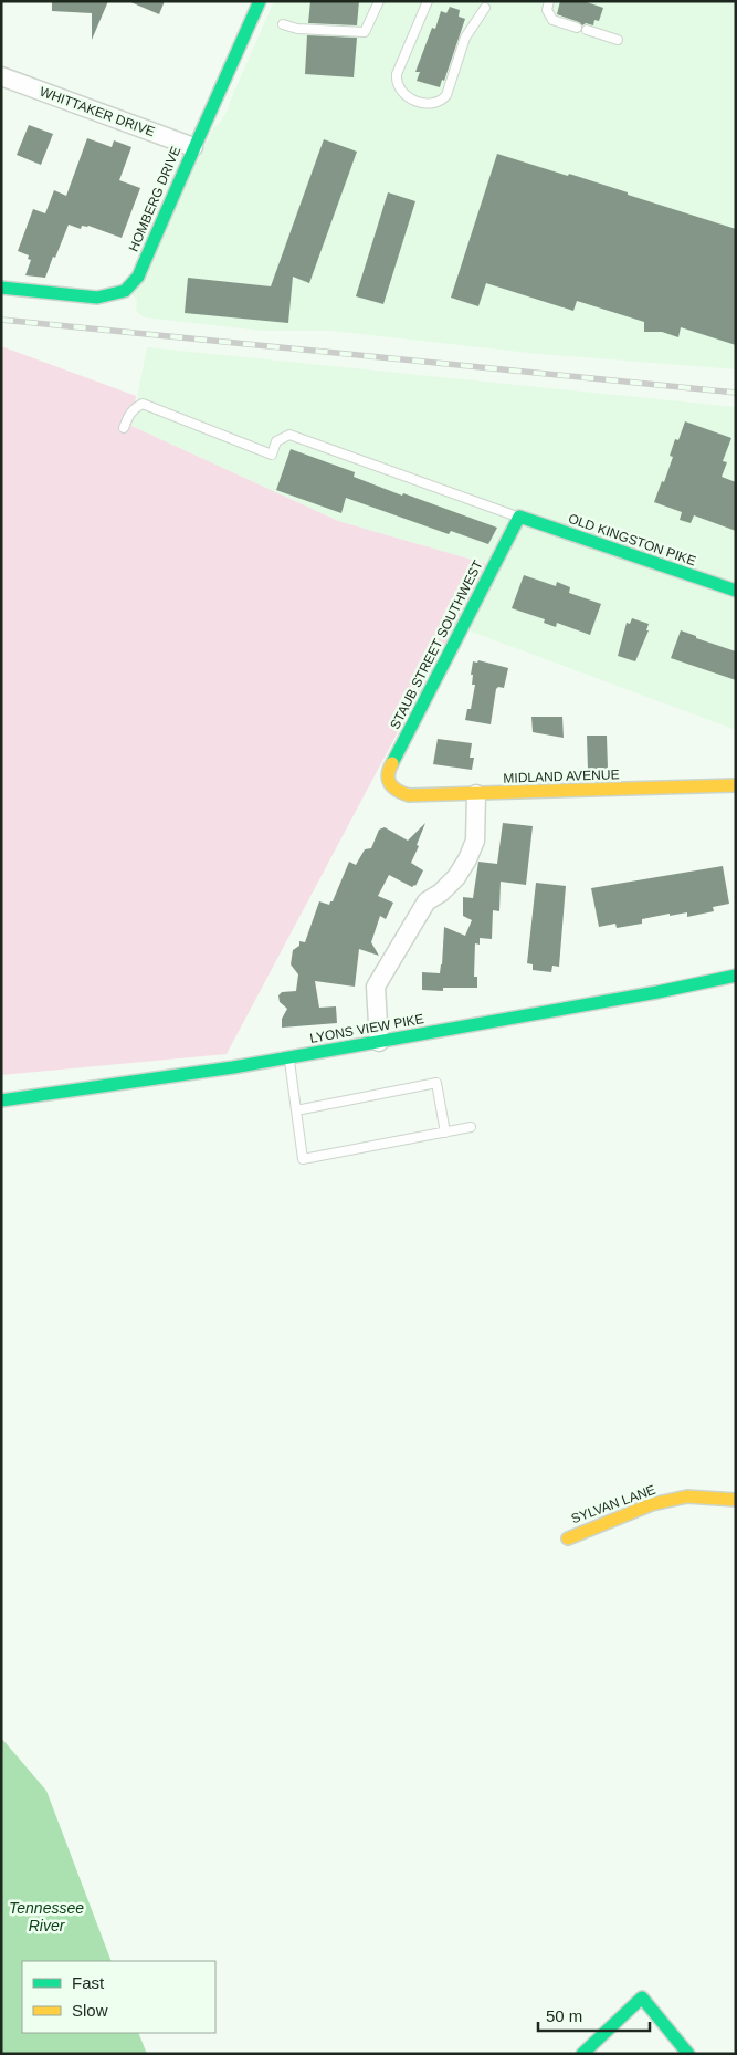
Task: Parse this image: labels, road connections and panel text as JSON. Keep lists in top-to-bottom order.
{
  "streets": {
    "street": [
      "WHITTAKER DRIVE",
      "HOMBERG DRIVE",
      "OLD KINGSTON PIKE",
      "STAUB STREET SOUTHWEST",
      "MIDLAND AVENUE",
      "LYONS VIEW PIKE",
      "SYLVAN LANE"
    ]
  },
  "crossings": [
    ["WHITTAKER DRIVE", "HOMBERG DRIVE"],
    ["OLD KINGSTON PIKE", "STAUB STREET SOUTHWEST"],
    ["STAUB STREET SOUTHWEST", "MIDLAND AVENUE"]
  ],
  "water": ["Tennessee River"],
  "legend": ["Fast", "Slow"],
  "scale_bar": "50 m"
}
